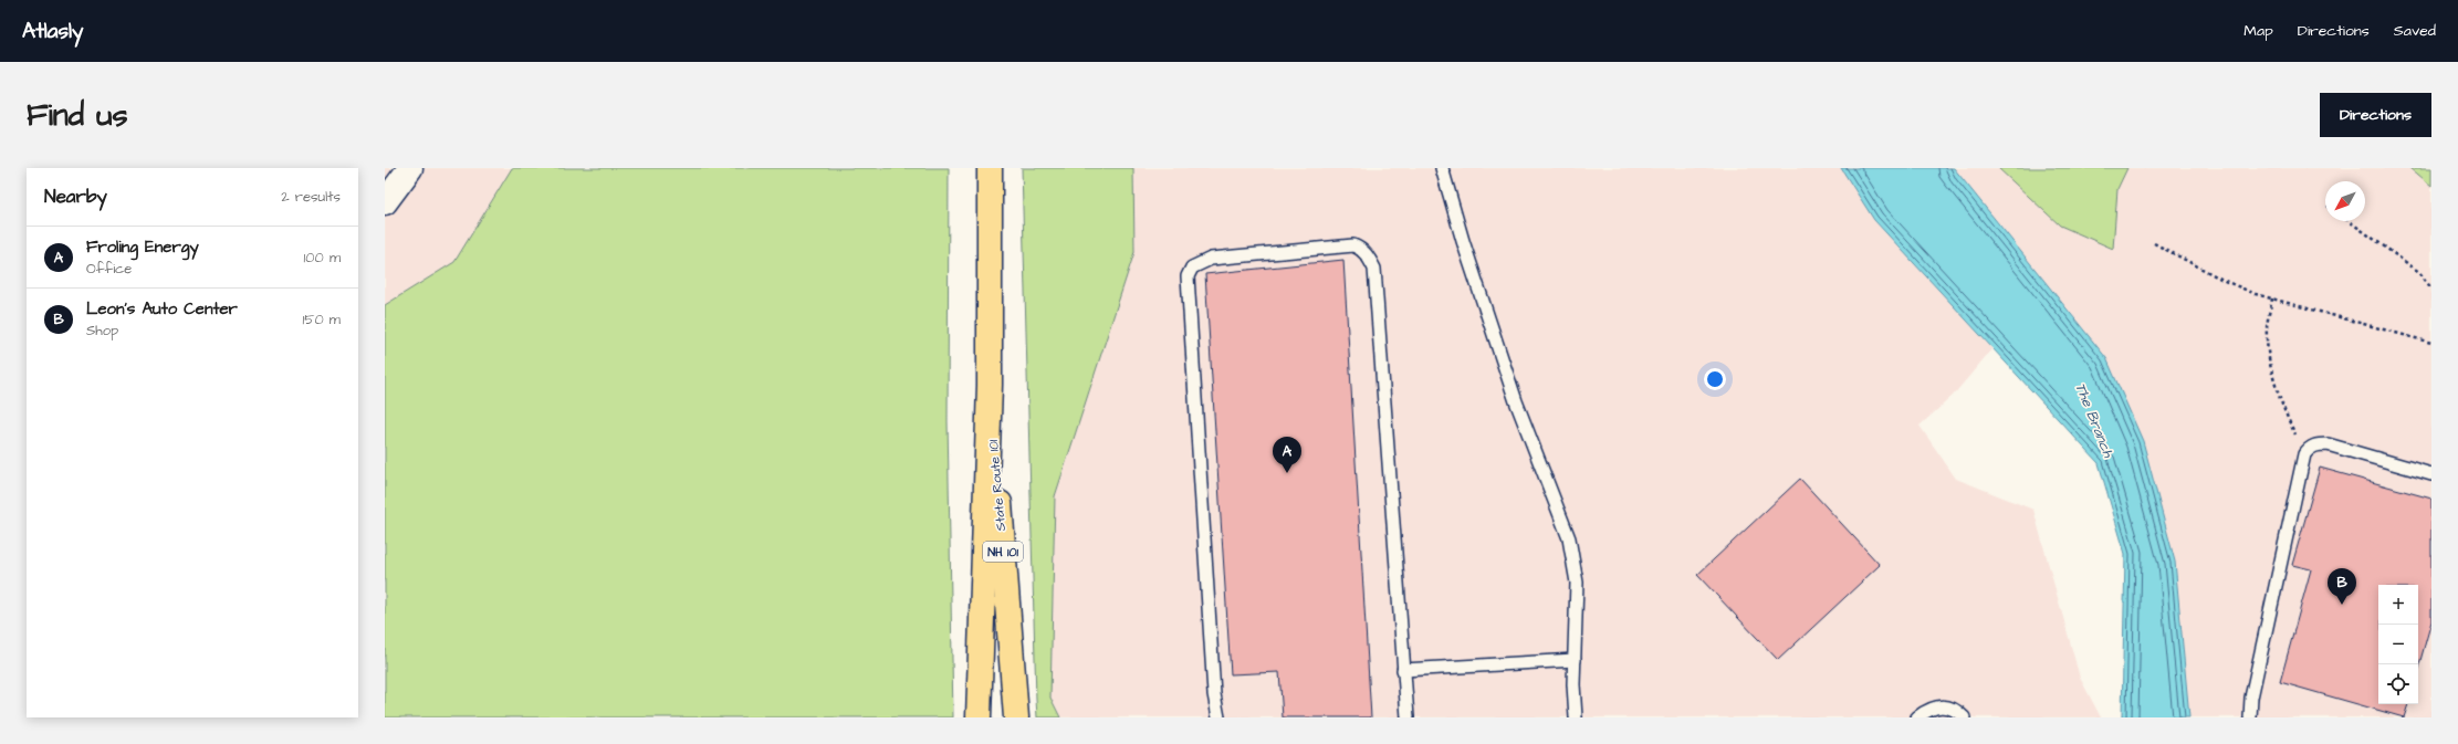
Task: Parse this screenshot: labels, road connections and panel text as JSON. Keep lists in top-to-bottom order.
{
  "streets": {
    "highway": ["State Route 101", "NH 101"]
  },
  "water": ["The Branch"],
  "north": "bottom left",
  "page": {
    "header": "Atlasly",
    "nav": ["Map", "Directions", "Saved"],
    "buttons": "Directions",
    "title": "Find us",
    "heading": ["Nearby", "2 results"],
    "list": [
      {
        "mark": "A",
        "name": "Froling Energy",
        "note": "Office",
        "value": "100 m"
      },
      {
        "mark": "B",
        "name": "Leon's Auto Center",
        "note": "Shop",
        "value": "150 m"
      }
    ],
    "pins": ["A", "B"],
    "map_buttons": ["+", "−"]
  }
}
